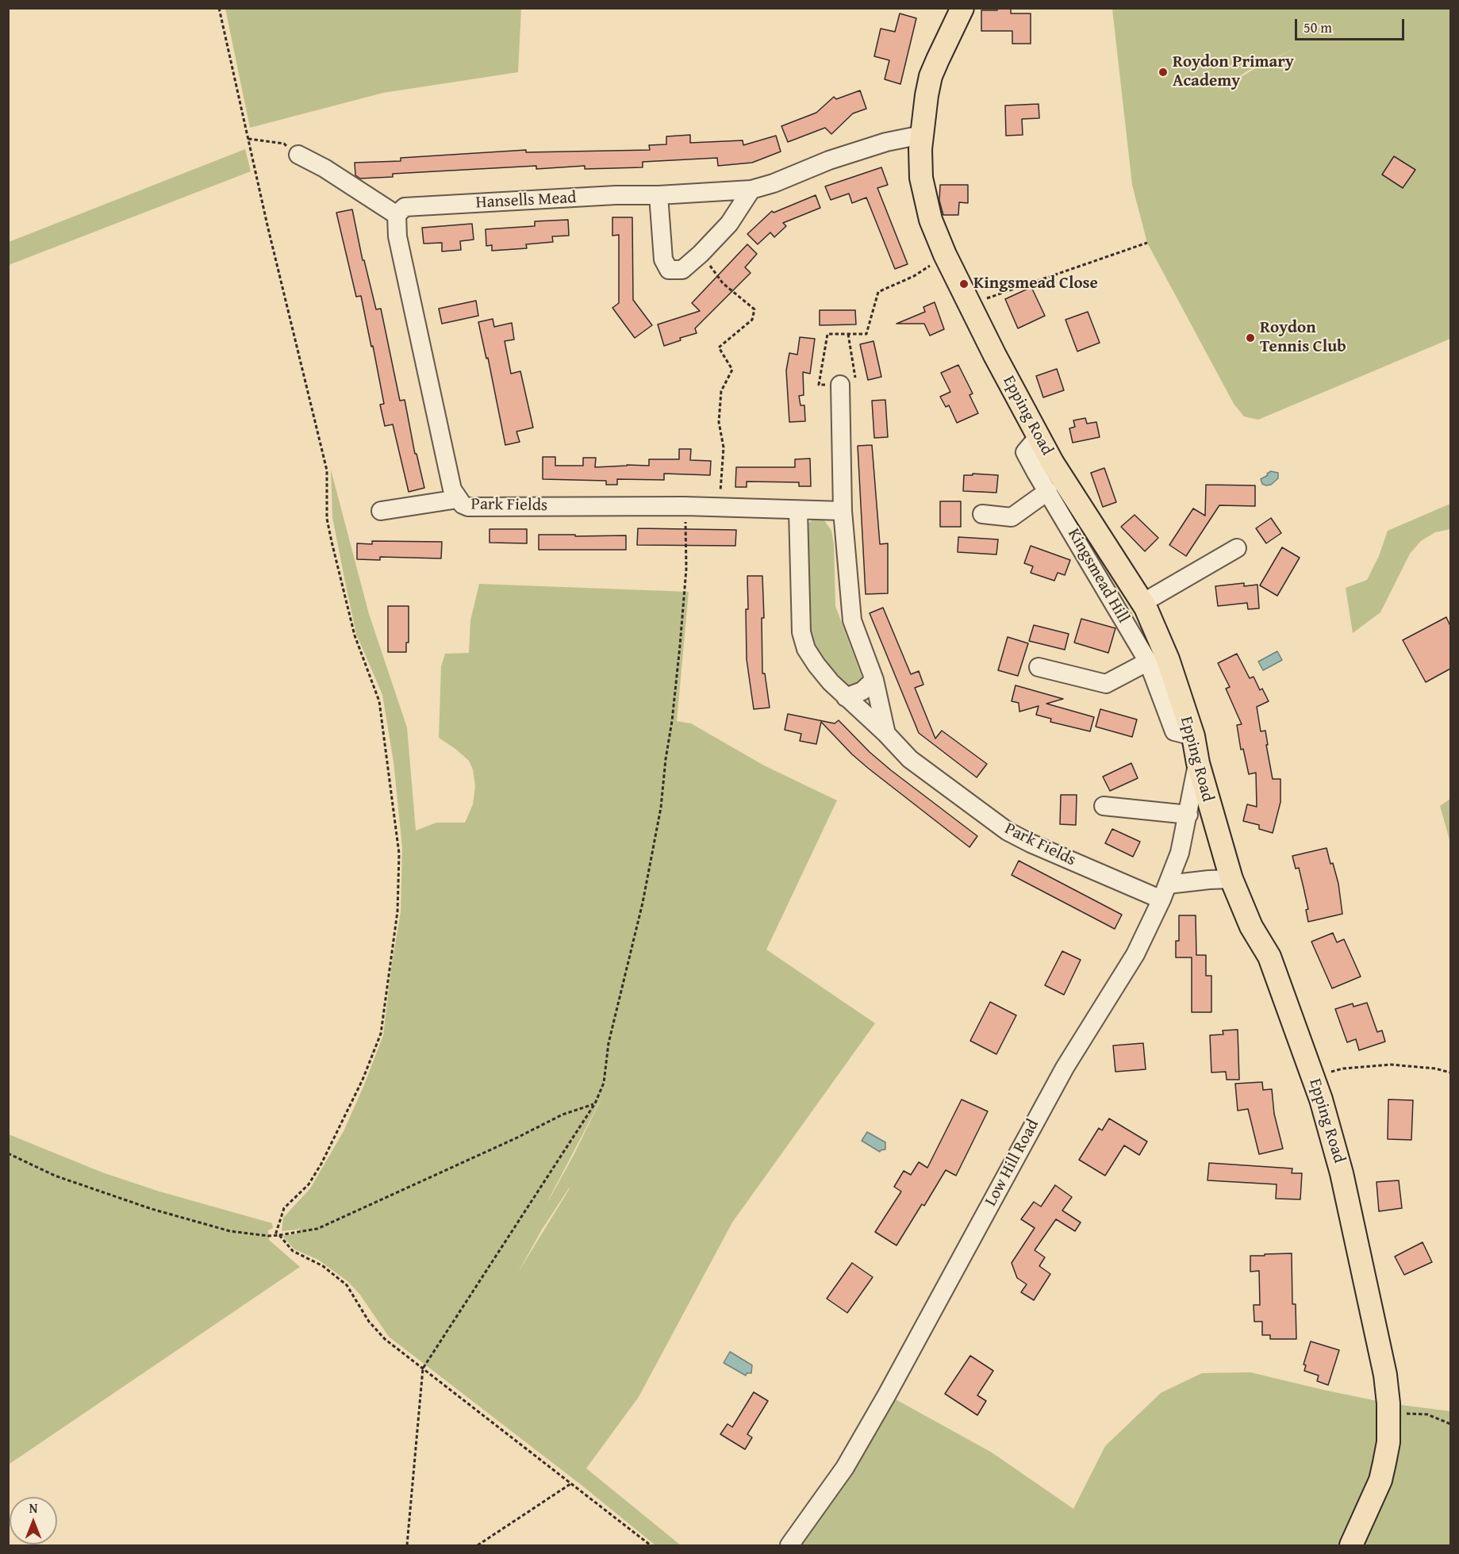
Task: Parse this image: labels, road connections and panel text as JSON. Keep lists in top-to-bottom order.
{
  "streets": {
    "main road": ["Epping Road"],
    "street": [
      "Hansells Mead",
      "Park Fields",
      "Kingsmead Hill",
      "Low Hill Road"
    ]
  },
  "crossings": [
    ["Hansells Mead", "Epping Road"],
    ["Hansells Mead", "Park Fields"],
    ["Epping Road", "Kingsmead Hill"],
    ["Epping Road", "Low Hill Road"],
    ["Park Fields", "Low Hill Road"]
  ],
  "places": ["Roydon Primary Academy", "Kingsmead Close", "Roydon Tennis Club"],
  "scale_bar": "50 m",
  "north": "top"
}
